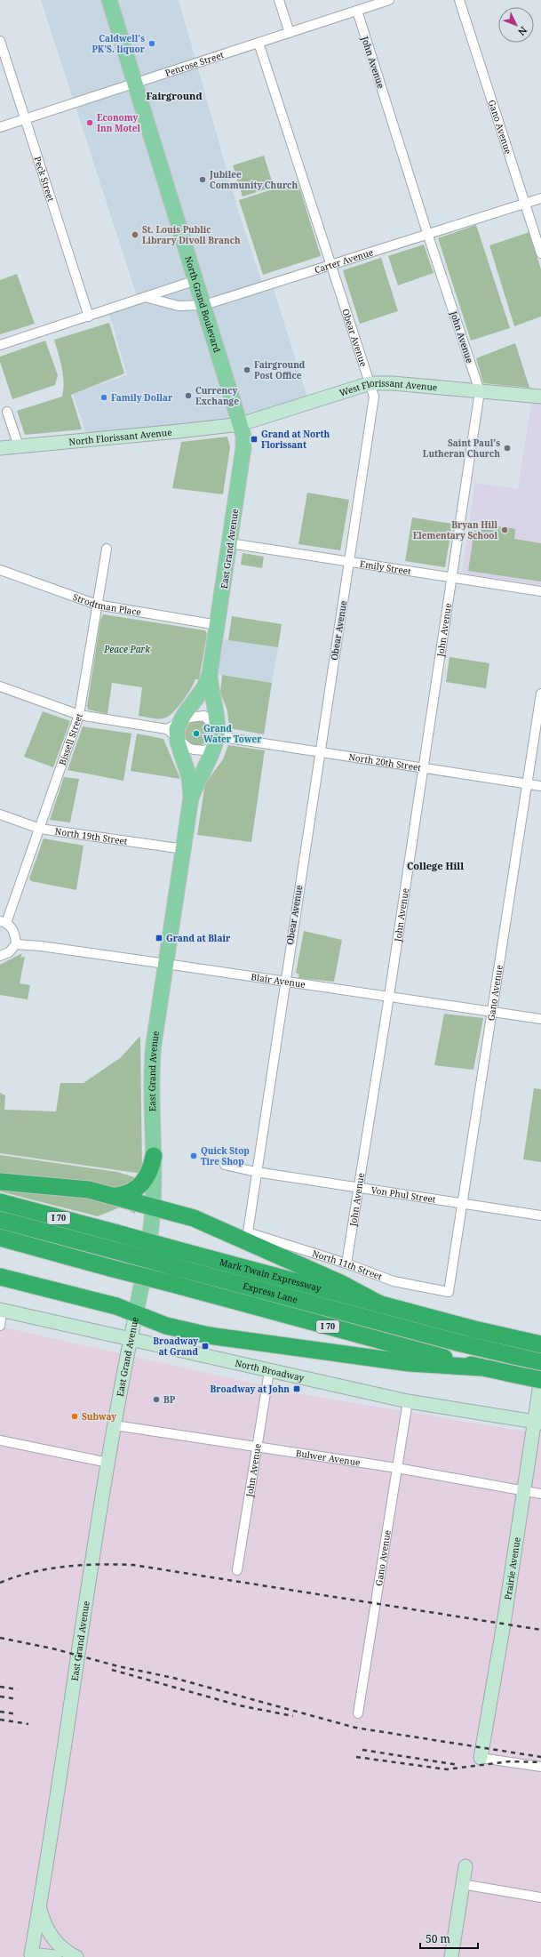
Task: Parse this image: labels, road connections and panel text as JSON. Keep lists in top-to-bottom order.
{
  "streets": {
    "highway": ["I 70", "Mark Twain Expressway", "Express Lane"],
    "main road": [
      "North Grand Boulevard",
      "West Florissant Avenue",
      "North Florissant Avenue",
      "East Grand Avenue",
      "North Broadway",
      "Prairie Avenue"
    ],
    "street": [
      "John Avenue",
      "Penrose Street",
      "Gano Avenue",
      "Peck Street",
      "Carter Avenue",
      "Obear Avenue",
      "Emily Street",
      "Strodtman Place",
      "Bissell Street",
      "North 20th Street",
      "North 19th Street",
      "Blair Avenue",
      "Von Phul Street",
      "North 11th Street",
      "Bulwer Avenue"
    ]
  },
  "crossings": [
    ["John Avenue", "Penrose Street"],
    ["John Avenue", "Carter Avenue"],
    ["John Avenue", "West Florissant Avenue"],
    ["John Avenue", "Emily Street"],
    ["John Avenue", "North 20th Street"],
    ["John Avenue", "Blair Avenue"],
    ["John Avenue", "Von Phul Street"],
    ["John Avenue", "North 11th Street"],
    ["John Avenue", "North Broadway"],
    ["John Avenue", "Bulwer Avenue"],
    ["Penrose Street", "Peck Street"],
    ["Penrose Street", "North Grand Boulevard"],
    ["Penrose Street", "Obear Avenue"],
    ["Gano Avenue", "Carter Avenue"],
    ["Gano Avenue", "North 20th Street"],
    ["Gano Avenue", "Blair Avenue"],
    ["Gano Avenue", "Von Phul Street"],
    ["Gano Avenue", "North 11th Street"],
    ["Gano Avenue", "North Broadway"],
    ["Gano Avenue", "Bulwer Avenue"],
    ["Carter Avenue", "North Grand Boulevard"],
    ["Carter Avenue", "Obear Avenue"],
    ["North Grand Boulevard", "West Florissant Avenue"],
    ["North Grand Boulevard", "North Florissant Avenue"],
    ["North Grand Boulevard", "East Grand Avenue"],
    ["Obear Avenue", "West Florissant Avenue"],
    ["Obear Avenue", "Emily Street"],
    ["Obear Avenue", "North 20th Street"],
    ["Obear Avenue", "Blair Avenue"],
    ["Obear Avenue", "Von Phul Street"],
    ["Obear Avenue", "North 11th Street"],
    ["West Florissant Avenue", "North Florissant Avenue"],
    ["West Florissant Avenue", "East Grand Avenue"],
    ["North Florissant Avenue", "East Grand Avenue"],
    ["East Grand Avenue", "Emily Street"],
    ["East Grand Avenue", "Strodtman Place"],
    ["East Grand Avenue", "North 20th Street"],
    ["East Grand Avenue", "North 19th Street"],
    ["East Grand Avenue", "Blair Avenue"],
    ["East Grand Avenue", "North Broadway"],
    ["East Grand Avenue", "Bulwer Avenue"],
    ["Strodtman Place", "Bissell Street"],
    ["Bissell Street", "North 20th Street"],
    ["Bissell Street", "North 19th Street"],
    ["I 70", "Prairie Avenue"],
    ["North Broadway", "Prairie Avenue"],
    ["Bulwer Avenue", "Prairie Avenue"]
  ],
  "districts": ["Fairground", "College Hill"],
  "parks": ["Peace Park"],
  "places": {
    "other": [
      "Caldwell's PK'S. liquor",
      "Economy Inn Motel",
      "Jubilee Community Church",
      "St. Louis Public Library Divoll Branch",
      "Fairground Post Office",
      "Currency Exchange",
      "Family Dollar",
      "Saint Paul's Lutheran Church",
      "Bryan Hill Elementary School",
      "Grand Water Tower",
      "Quick Stop Tire Shop",
      "BP",
      "Subway"
    ],
    "transit": [
      "Grand at North Florissant",
      "Grand at Blair",
      "Broadway at Grand",
      "Broadway at John"
    ]
  },
  "scale_bar": "50 m",
  "north": "bottom right"
}
